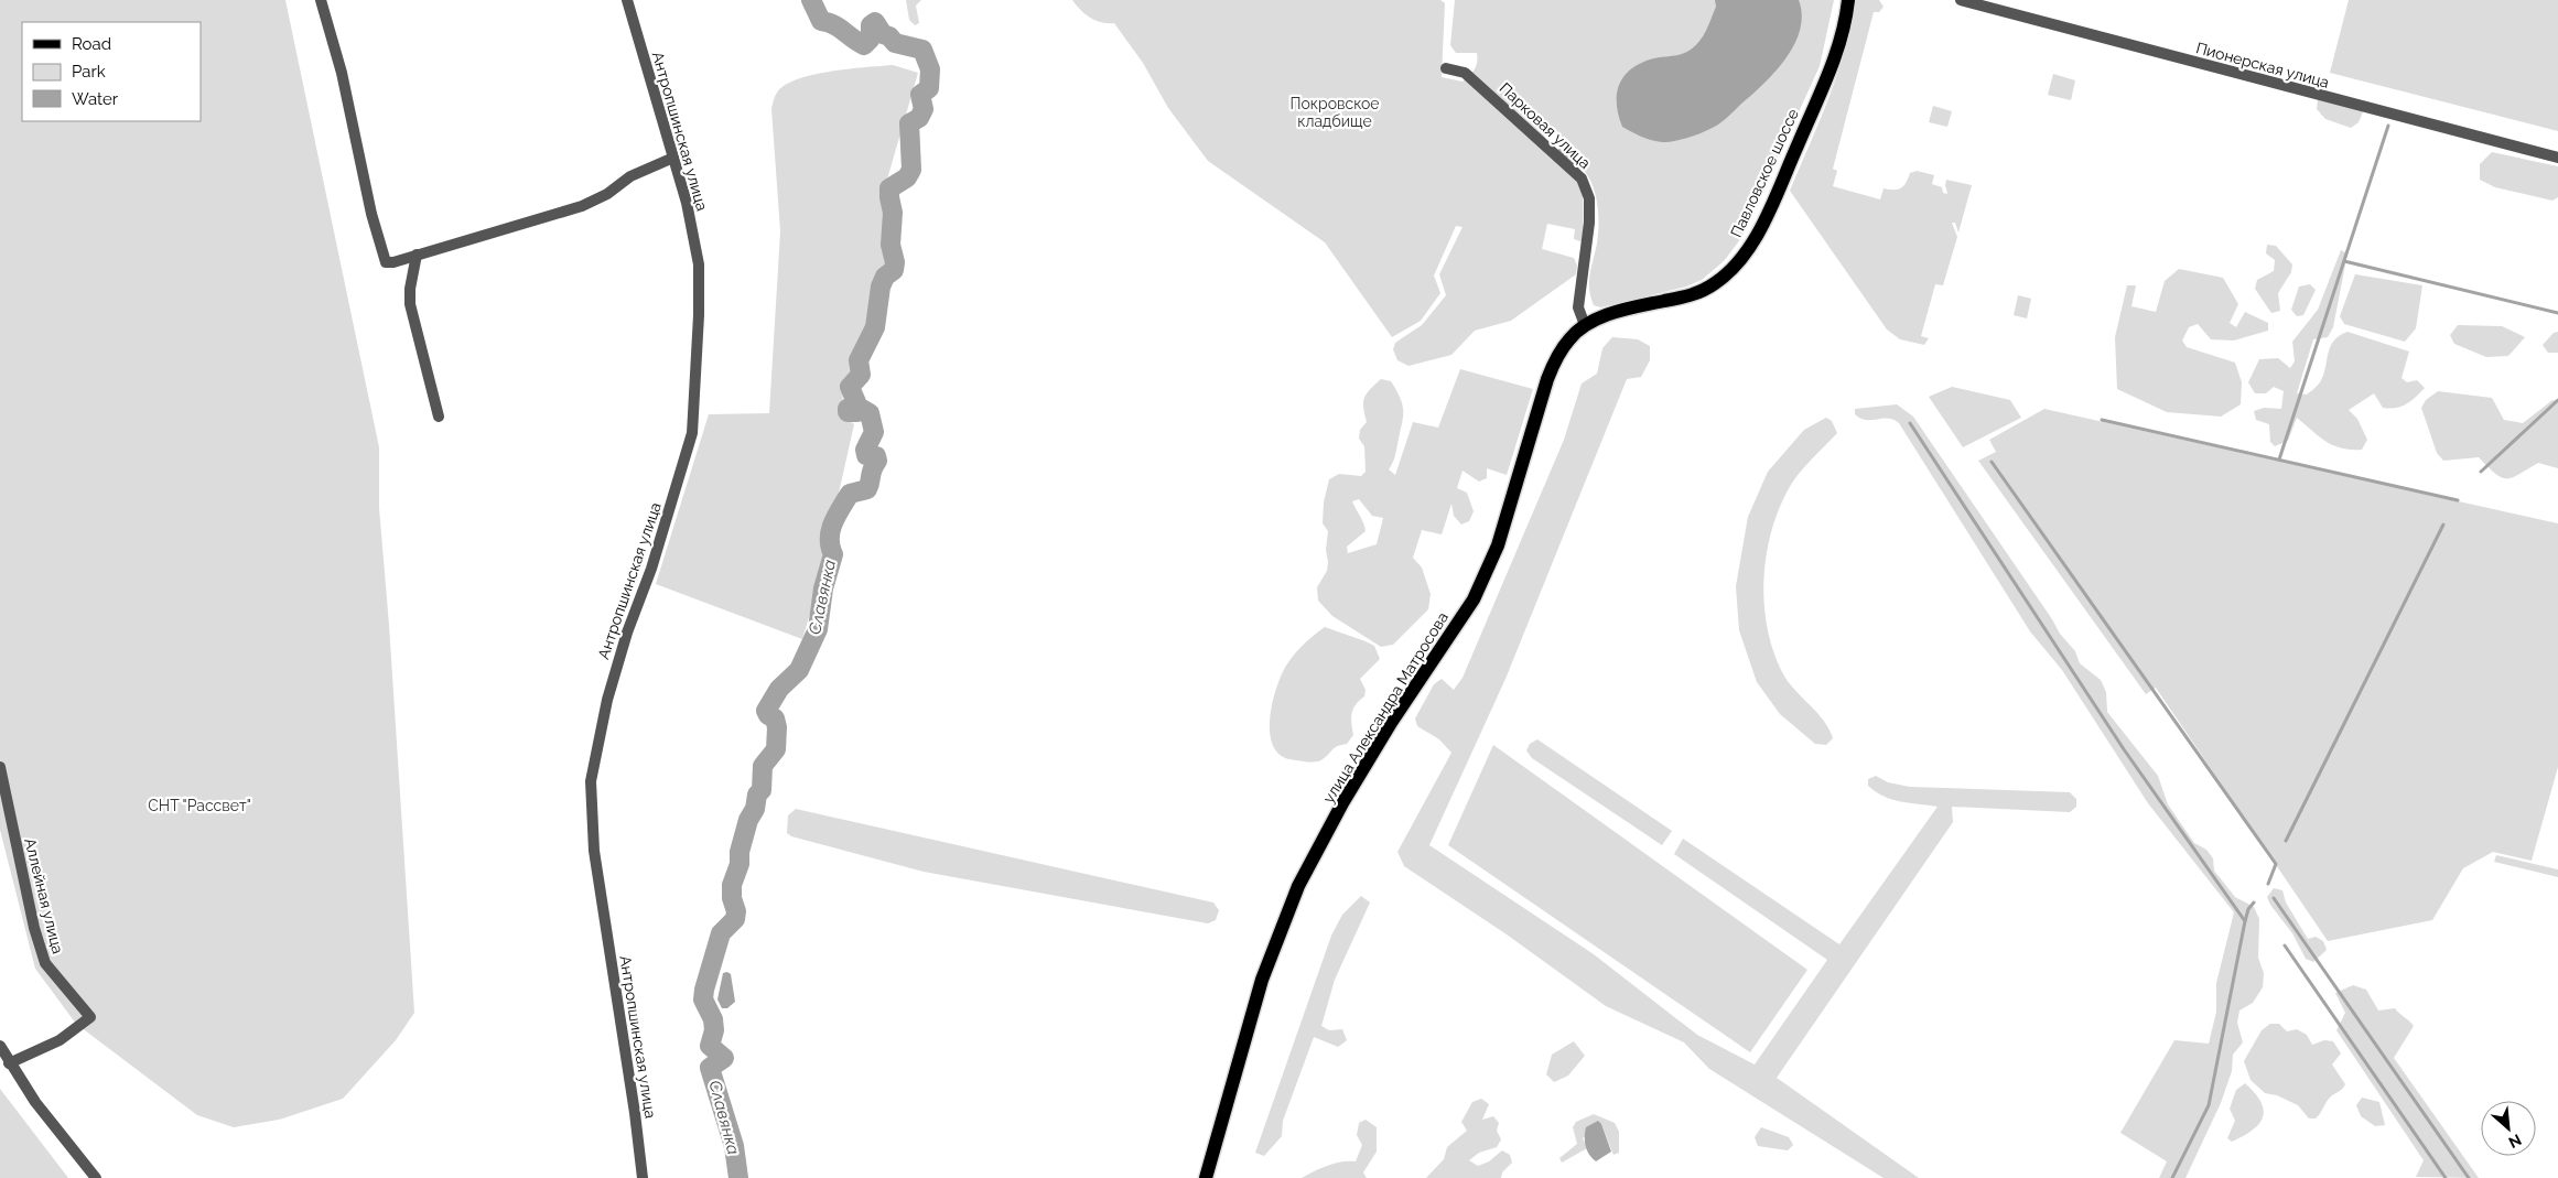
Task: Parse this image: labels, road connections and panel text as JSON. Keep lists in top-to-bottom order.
{
  "streets": {
    "main road": ["Павловское шоссе", "улица Александра Матросова"],
    "street": [
      "Пионерская улица",
      "Парковая улица",
      "Антропшинская улица",
      "Аллейная улица"
    ]
  },
  "crossings": [
    ["Парковая улица", "Павловское шоссе"],
    ["Парковая улица", "улица Александра Матросова"],
    ["Павловское шоссе", "улица Александра Матросова"]
  ],
  "water": ["Славянка"],
  "parks": ["Покровское кладбище", "СНТ \"Рассвет\""],
  "legend": ["Road", "Park", "Water"],
  "north": "bottom right"
}
